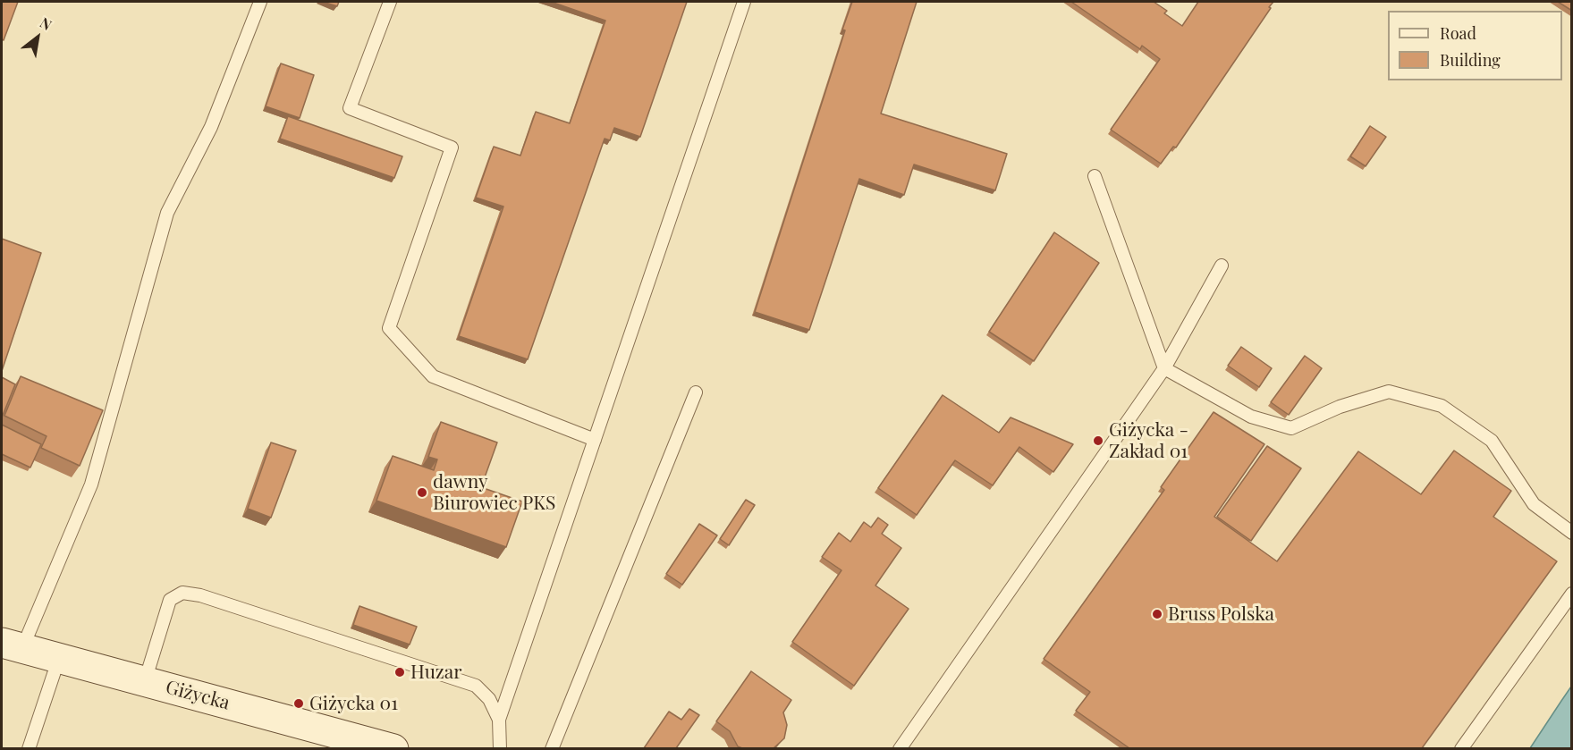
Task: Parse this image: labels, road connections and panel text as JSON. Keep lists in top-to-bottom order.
{
  "streets": {
    "street": ["Giżycka"]
  },
  "places": [
    "Giżycka - Zakład 01",
    "dawny Biurowiec PKS",
    "Bruss Polska",
    "Huzar",
    "Giżycka 01"
  ],
  "legend": ["Road", "Building"],
  "north": "top right"
}
